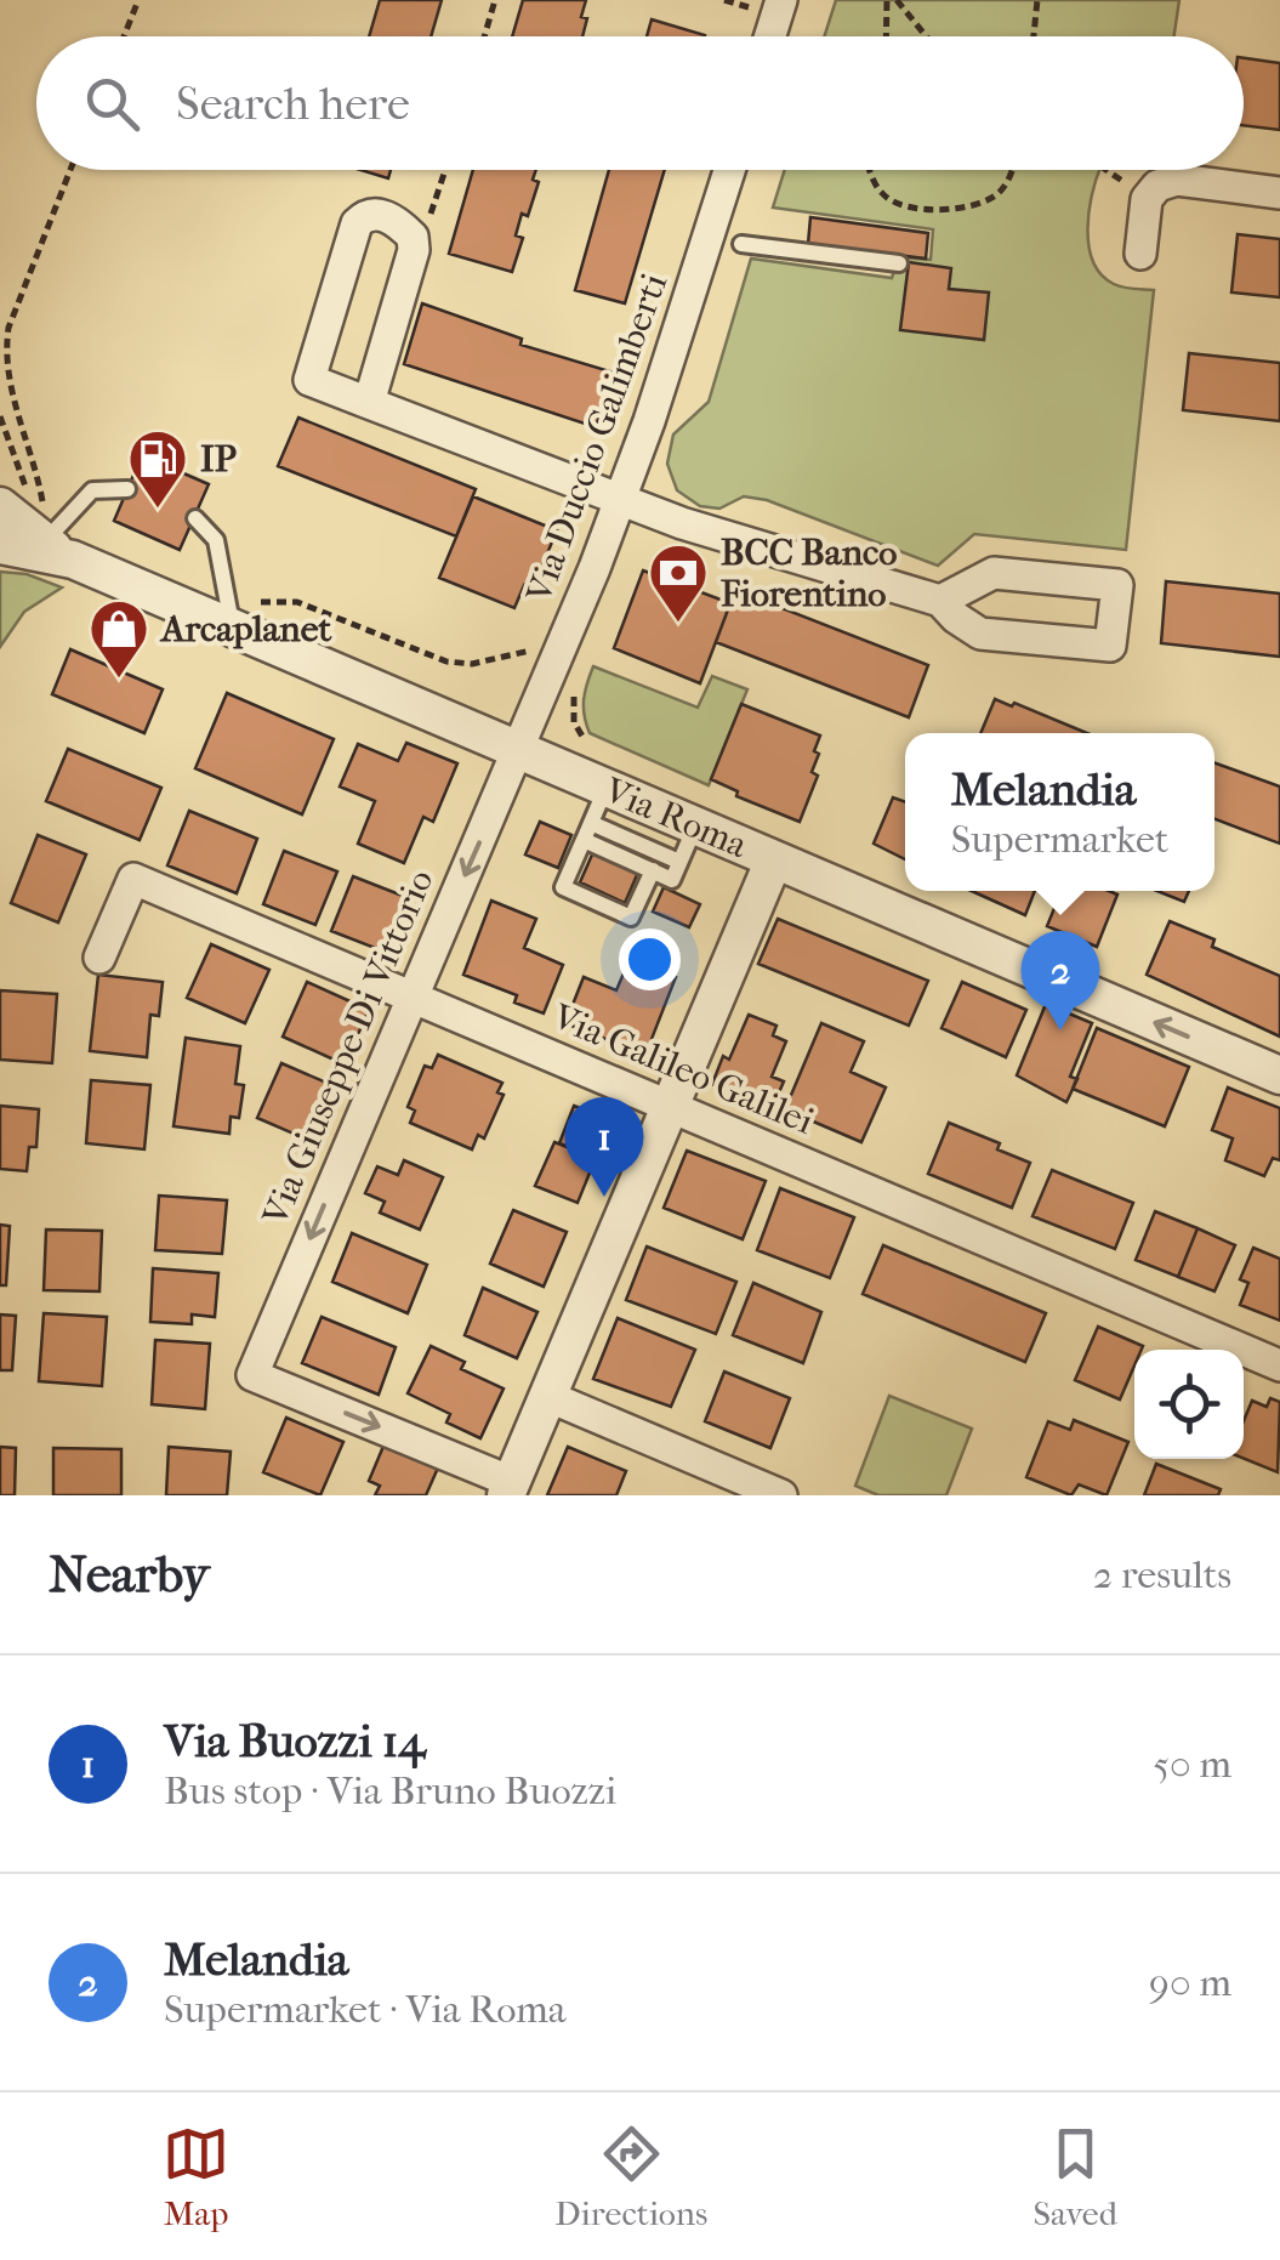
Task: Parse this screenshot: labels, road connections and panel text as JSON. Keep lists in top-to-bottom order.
{
  "streets": {
    "street": [
      "Via Duccio Galimberti",
      "Via Roma",
      "Via Giuseppe Di Vittorio",
      "Via Galileo Galilei"
    ]
  },
  "crossings": [
    ["Via Duccio Galimberti", "Via Roma"],
    ["Via Duccio Galimberti", "Via Giuseppe Di Vittorio"],
    ["Via Roma", "Via Giuseppe Di Vittorio"],
    ["Via Giuseppe Di Vittorio", "Via Galileo Galilei"]
  ],
  "one_way": ["Via Roma"],
  "places": {
    "fuel station": ["IP"],
    "bank": ["BCC Banco Fiorentino"],
    "shop": ["Arcaplanet"]
  },
  "page": {
    "search": "Search here",
    "popup": ["Melandia", "Supermarket"],
    "pins": ["2", "1"],
    "heading": ["Nearby", "2 results"],
    "list": [
      {
        "mark": "1",
        "name": "Via Buozzi 14",
        "note": "Bus stop · Via Bruno Buozzi",
        "value": "50 m"
      },
      {
        "mark": "2",
        "name": "Melandia",
        "note": "Supermarket · Via Roma",
        "value": "90 m"
      }
    ],
    "nav": ["Map", "Directions", "Saved"]
  }
}
